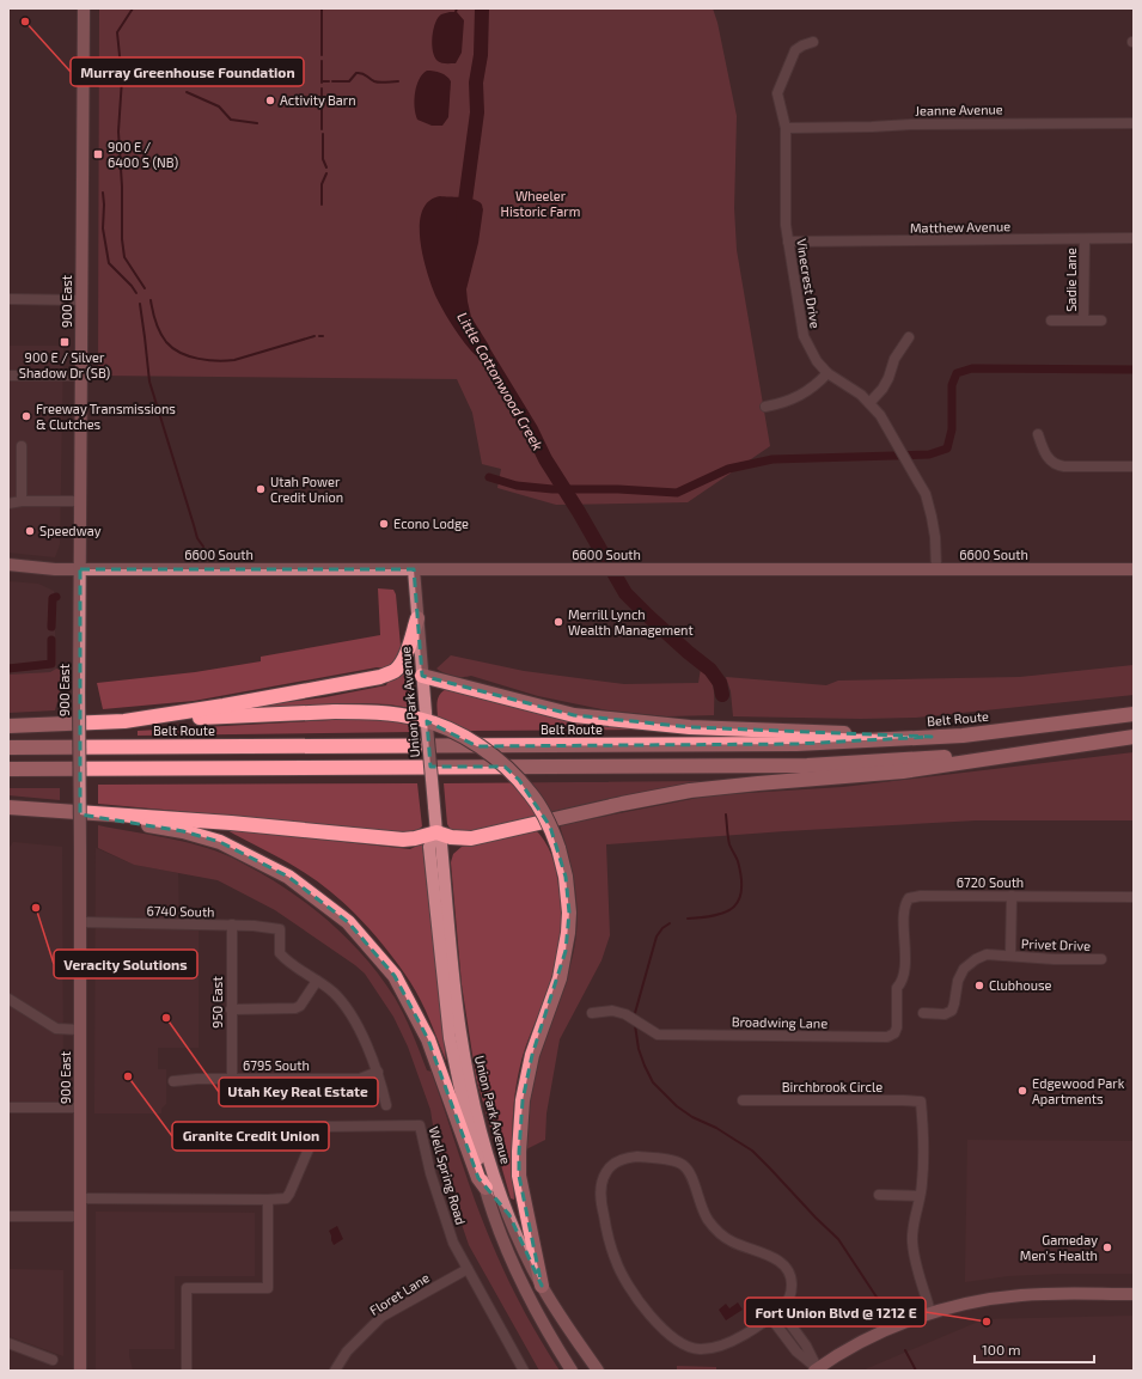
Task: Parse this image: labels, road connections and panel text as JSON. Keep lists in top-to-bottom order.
{
  "streets": {
    "highway": ["Belt Route"],
    "main road": ["900 East", "6600 South", "Union Park Avenue"],
    "street": [
      "Jeanne Avenue",
      "Matthew Avenue",
      "Sadie Lane",
      "Vinecrest Drive",
      "6720 South",
      "6740 South",
      "Privet Drive",
      "950 East",
      "Broadwing Lane",
      "6795 South",
      "Birchbrook Circle",
      "Well Spring Road",
      "Floret Lane"
    ]
  },
  "crossings": [
    ["Jeanne Avenue", "Vinecrest Drive"],
    ["Matthew Avenue", "Sadie Lane"],
    ["Matthew Avenue", "Vinecrest Drive"],
    ["Vinecrest Drive", "6600 South"],
    ["900 East", "6600 South"],
    ["900 East", "6740 South"],
    ["900 East", "Well Spring Road"],
    ["6600 South", "Union Park Avenue"],
    ["6720 South", "Privet Drive"],
    ["6720 South", "Broadwing Lane"],
    ["6740 South", "950 East"],
    ["950 East", "6795 South"],
    ["Well Spring Road", "Floret Lane"]
  ],
  "water": ["Little Cottonwood Creek"],
  "parks": ["Wheeler Historic Farm"],
  "places": {
    "other": [
      "Murray Greenhouse Foundation",
      "Activity Barn",
      "Freeway Transmissions & Clutches",
      "Utah Power Credit Union",
      "Econo Lodge",
      "Speedway",
      "Merrill Lynch Wealth Management",
      "Veracity Solutions",
      "Clubhouse",
      "Utah Key Real Estate",
      "Granite Credit Union",
      "Edgewood Park Apartments",
      "Gameday Men's Health",
      "Fort Union Blvd @ 1212 E"
    ],
    "transit": ["900 E / 6400 S (NB)", "900 E / Silver Shadow Dr (SB)"]
  },
  "scale_bar": "100 m"
}
